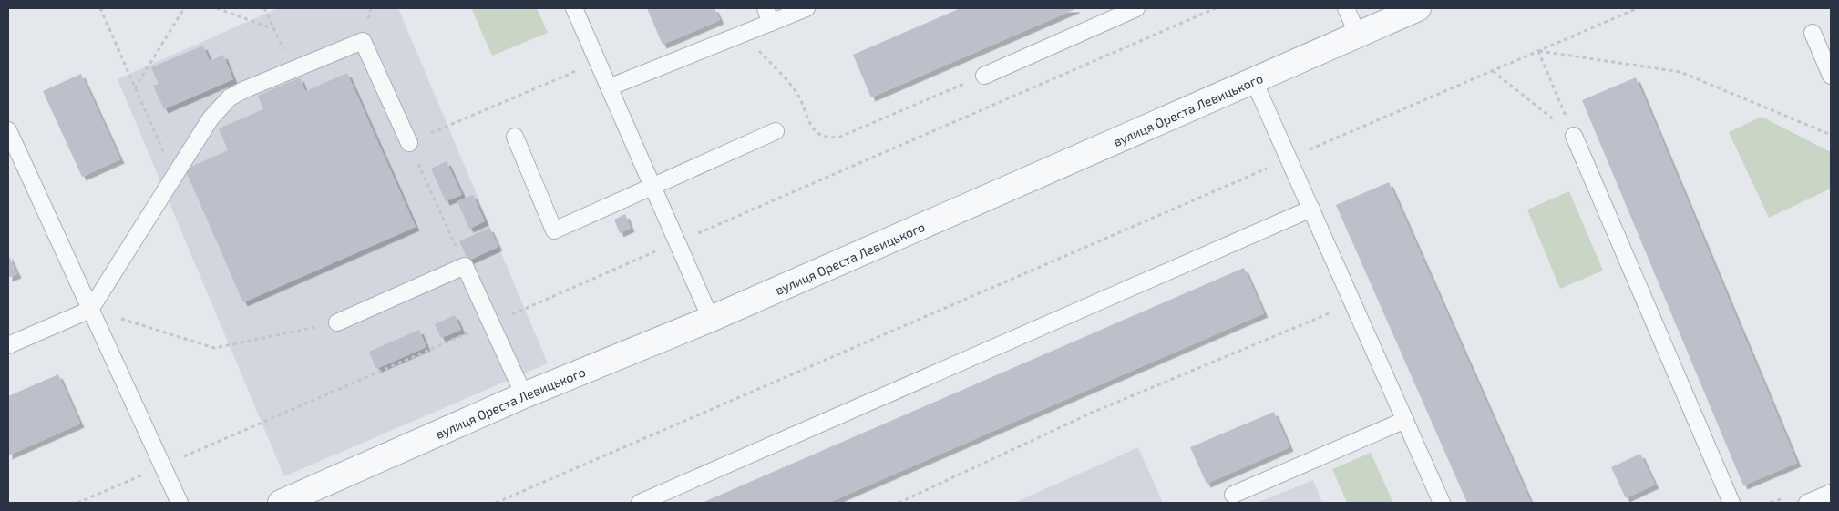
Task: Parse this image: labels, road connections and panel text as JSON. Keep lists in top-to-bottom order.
{
  "streets": {
    "street": ["вулиця Ореста Левицького"]
  }
}
